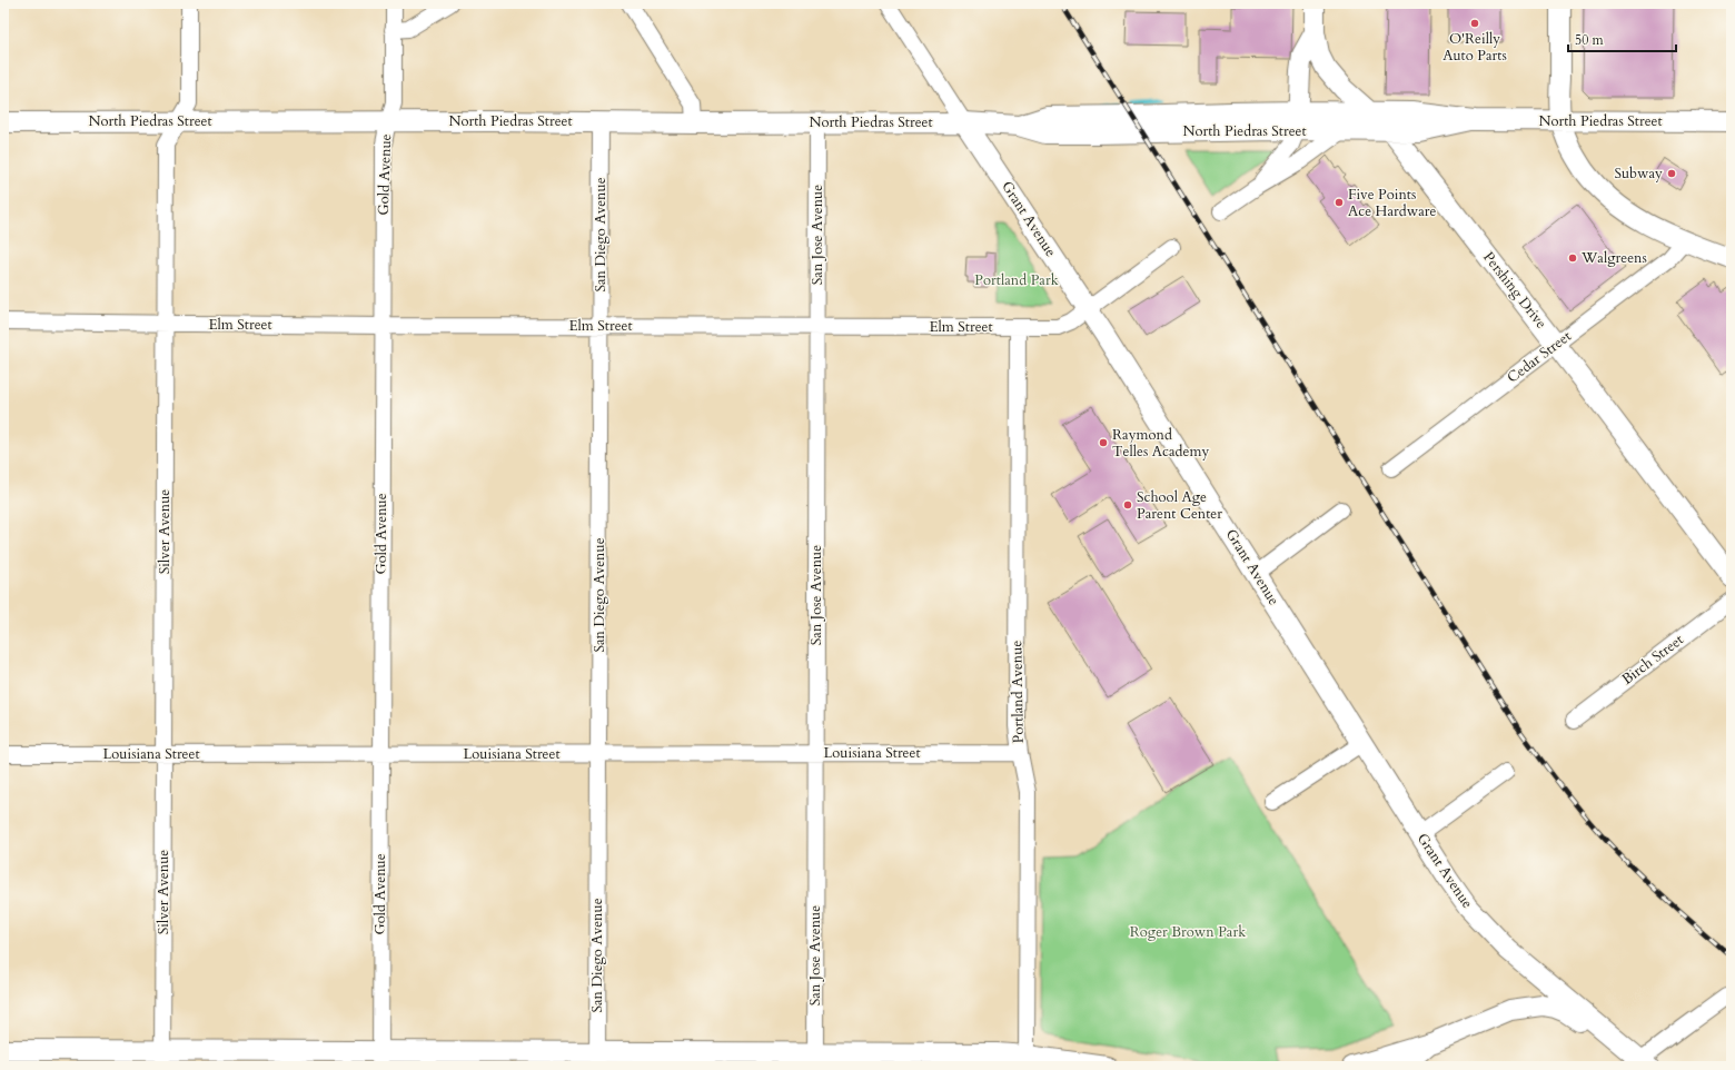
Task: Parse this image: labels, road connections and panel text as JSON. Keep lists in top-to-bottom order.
{
  "streets": {
    "main road": ["North Piedras Street", "Grant Avenue", "Pershing Drive"],
    "street": [
      "Gold Avenue",
      "San Diego Avenue",
      "San Jose Avenue",
      "Elm Street",
      "Cedar Street",
      "Silver Avenue",
      "Birch Street",
      "Portland Avenue",
      "Louisiana Street"
    ]
  },
  "crossings": [
    ["North Piedras Street", "Gold Avenue"],
    ["North Piedras Street", "Grant Avenue"],
    ["North Piedras Street", "San Diego Avenue"],
    ["North Piedras Street", "San Jose Avenue"],
    ["North Piedras Street", "Pershing Drive"],
    ["North Piedras Street", "Silver Avenue"],
    ["Gold Avenue", "Elm Street"],
    ["Gold Avenue", "Louisiana Street"],
    ["Grant Avenue", "Elm Street"],
    ["San Diego Avenue", "Elm Street"],
    ["San Diego Avenue", "Louisiana Street"],
    ["San Jose Avenue", "Elm Street"],
    ["San Jose Avenue", "Louisiana Street"],
    ["Pershing Drive", "Cedar Street"],
    ["Elm Street", "Silver Avenue"],
    ["Elm Street", "Portland Avenue"],
    ["Silver Avenue", "Louisiana Street"],
    ["Portland Avenue", "Louisiana Street"]
  ],
  "parks": ["Portland Park", "Roger Brown Park"],
  "places": [
    "O'Reilly Auto Parts",
    "Subway",
    "Five Points Ace Hardware",
    "Walgreens",
    "Raymond Telles Academy",
    "School Age Parent Center"
  ],
  "scale_bar": "50 m"
}
